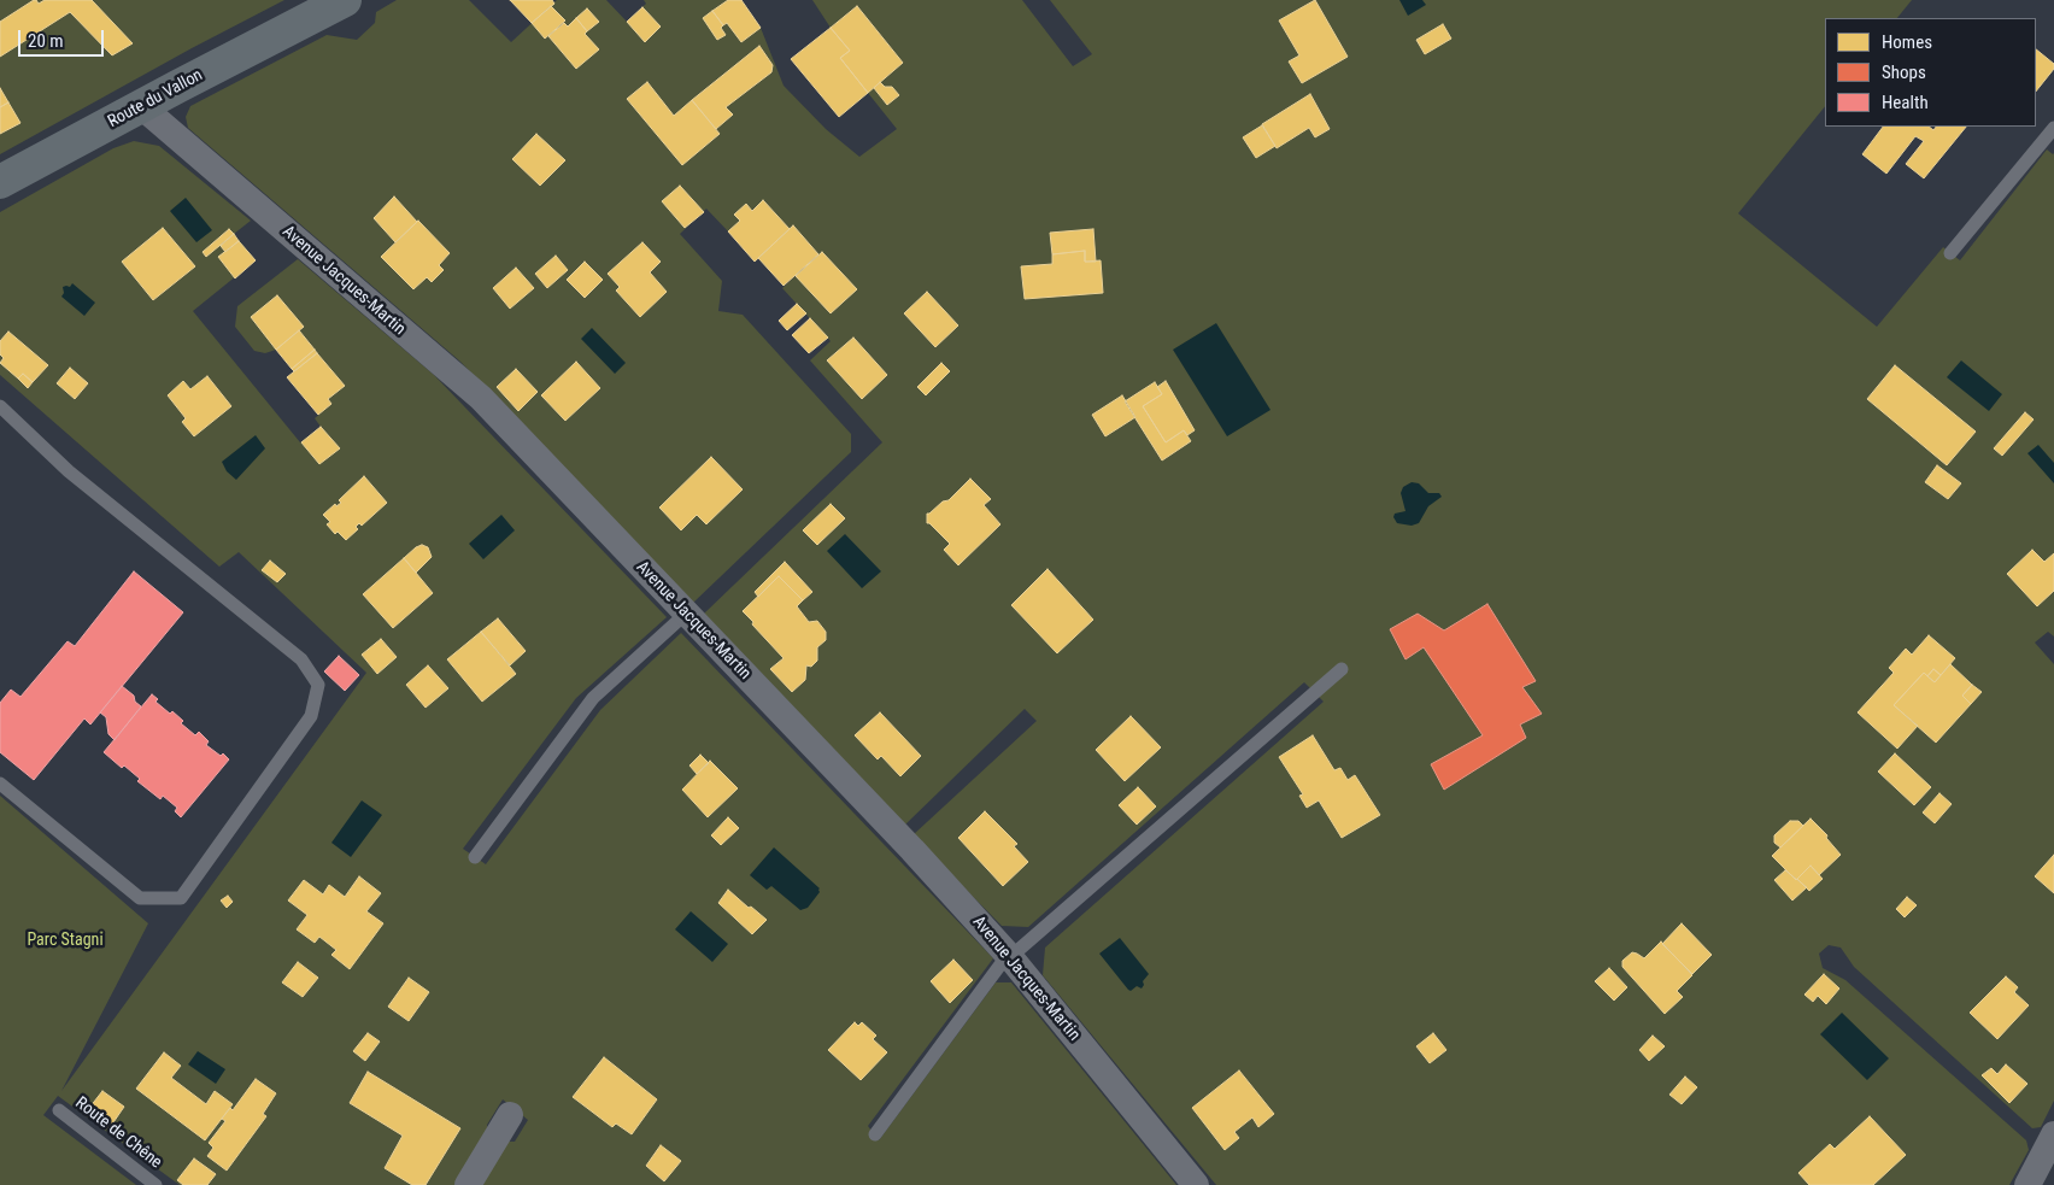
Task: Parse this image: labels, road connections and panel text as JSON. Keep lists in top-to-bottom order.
{
  "streets": {
    "main road": ["Route du Vallon"],
    "street": ["Avenue Jacques-Martin"],
    "lane": ["Route de Chêne"]
  },
  "crossings": [
    ["Route du Vallon", "Avenue Jacques-Martin"]
  ],
  "parks": ["Parc Stagni"],
  "legend": ["Homes", "Shops", "Health"],
  "scale_bar": "20 m"
}
